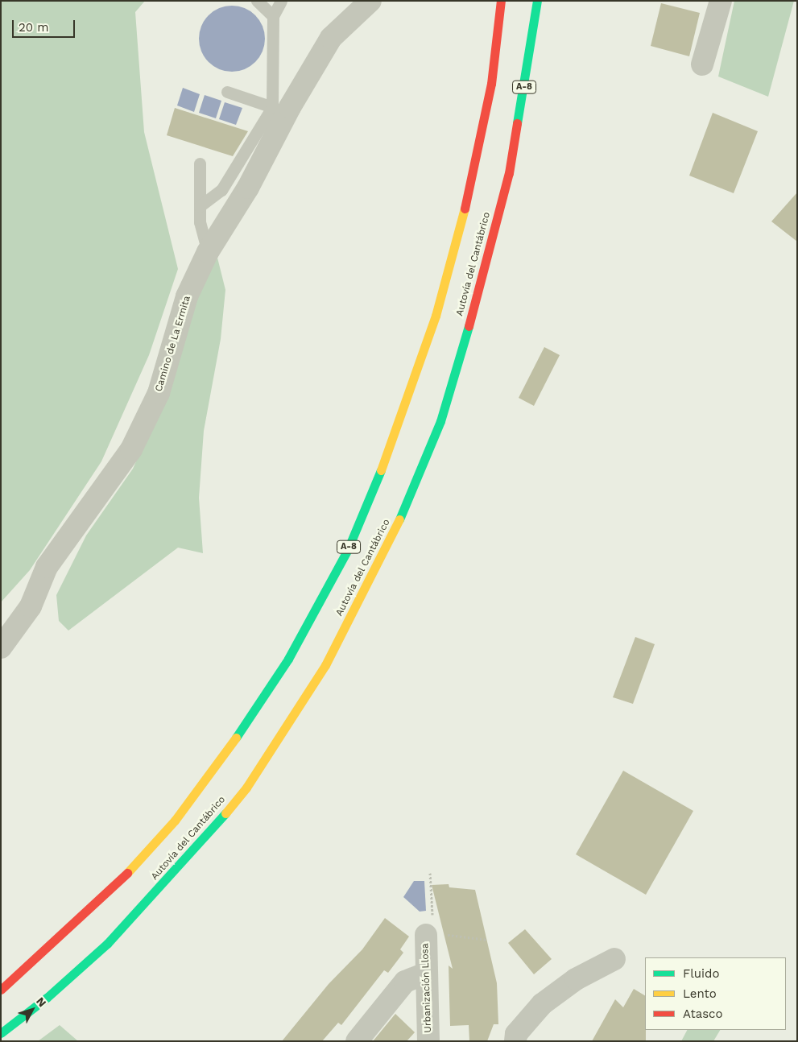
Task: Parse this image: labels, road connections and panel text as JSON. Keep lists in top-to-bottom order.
{
  "streets": {
    "highway": ["A-8", "Autovía del Cantábrico"],
    "street": ["Camino de La Ermita", "Urbanización Llosa"]
  },
  "legend": ["Fluido", "Lento", "Atasco"],
  "scale_bar": "20 m",
  "north": "top right"
}
